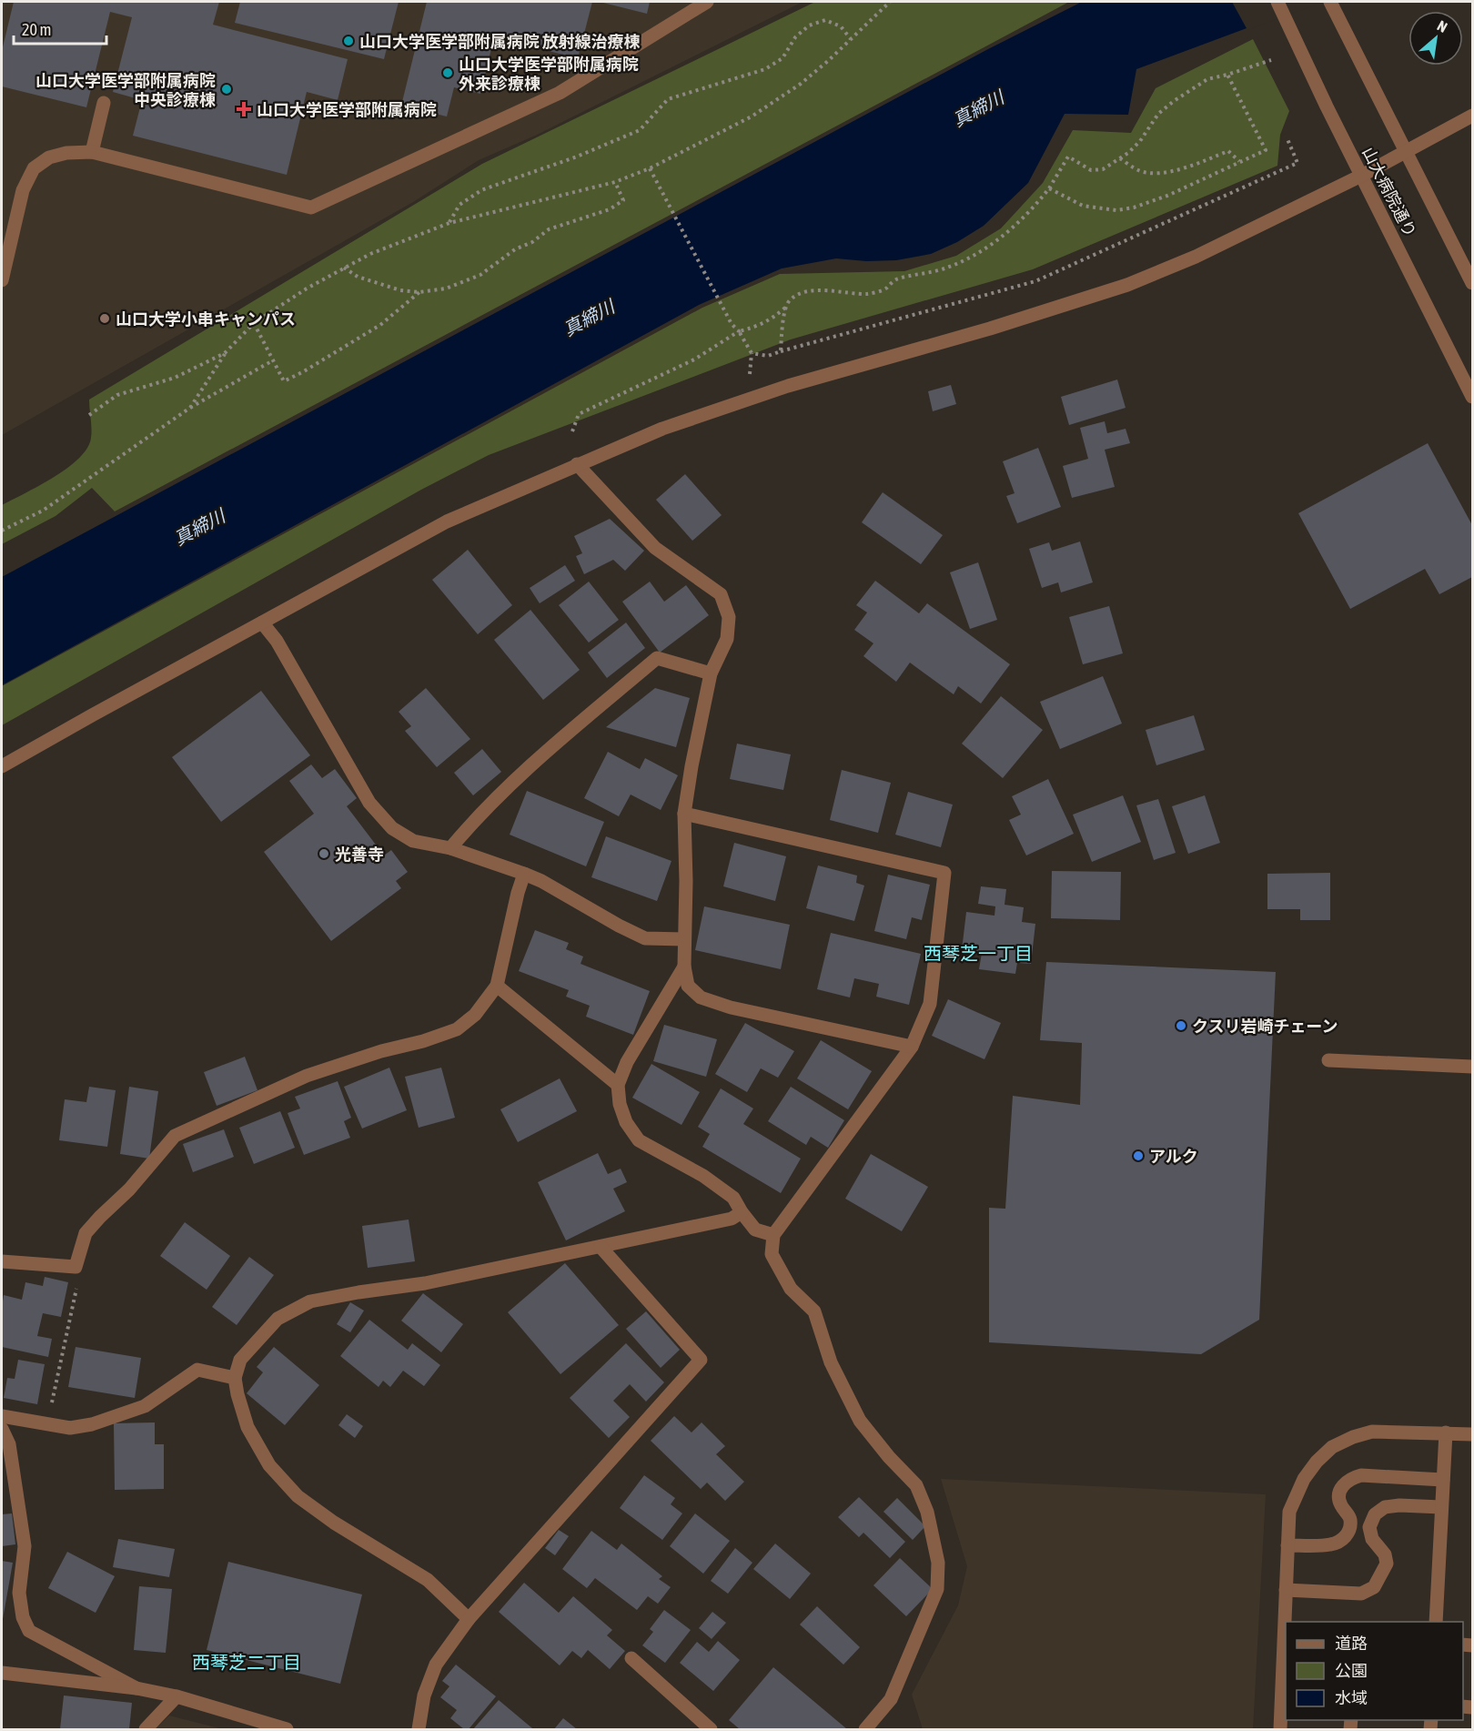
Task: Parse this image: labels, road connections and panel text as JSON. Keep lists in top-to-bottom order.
{
  "streets": {
    "street": ["山大病院通り"]
  },
  "districts": ["西琴芝一丁目", "西琴芝二丁目"],
  "water": ["真締川"],
  "places": {
    "other": [
      "山口大学医学部附属病院 放射線治療棟",
      "山口大学医学部附属病院 外来診療棟",
      "山口大学医学部附属病院 中央診療棟",
      "山口大学小串キャンパス",
      "光善寺",
      "クスリ岩崎チェーン",
      "アルク"
    ],
    "health": ["山口大学医学部附属病院"]
  },
  "legend": ["道路", "公園", "水域"],
  "scale_bar": "20 m",
  "north": "top right"
}
